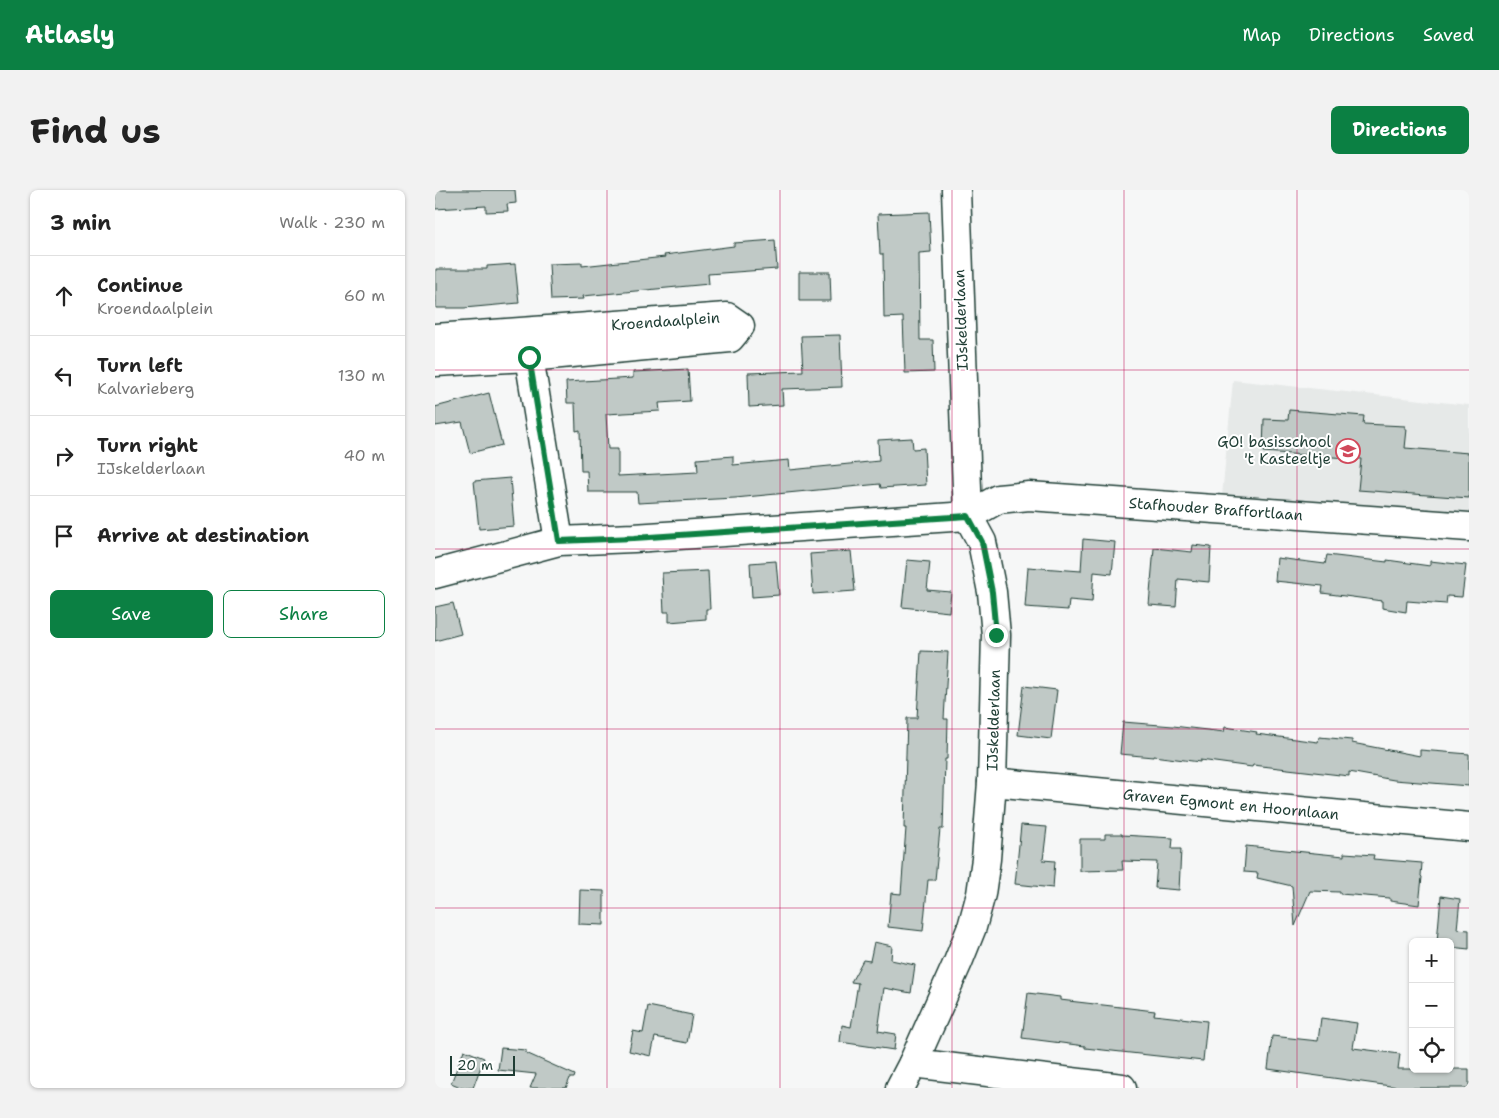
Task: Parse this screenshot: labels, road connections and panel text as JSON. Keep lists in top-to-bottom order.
{
  "streets": {
    "street": [
      "IJskelderlaan",
      "Kroendaalplein",
      "Stafhouder Braffortlaan",
      "Graven Egmont en Hoornlaan"
    ]
  },
  "crossings": [
    ["IJskelderlaan", "Stafhouder Braffortlaan"],
    ["IJskelderlaan", "Graven Egmont en Hoornlaan"]
  ],
  "places": {
    "school or university": ["GO! basisschool 't Kasteeltje"]
  },
  "scale_bar": "20 m",
  "page": {
    "header": "Atlasly",
    "nav": ["Map", "Directions", "Saved"],
    "buttons": [
      "Directions",
      ["Save", "Share"]
    ],
    "title": "Find us",
    "heading": ["3 min", "Walk · 230 m"],
    "list": [
      ["Continue", "Kroendaalplein", "60 m"],
      ["Turn left", "Kalvarieberg", "130 m"],
      ["Turn right", "IJskelderlaan", "40 m"],
      "Arrive at destination"
    ],
    "map_buttons": ["+", "−"],
    "scale": "20 m"
  }
}
